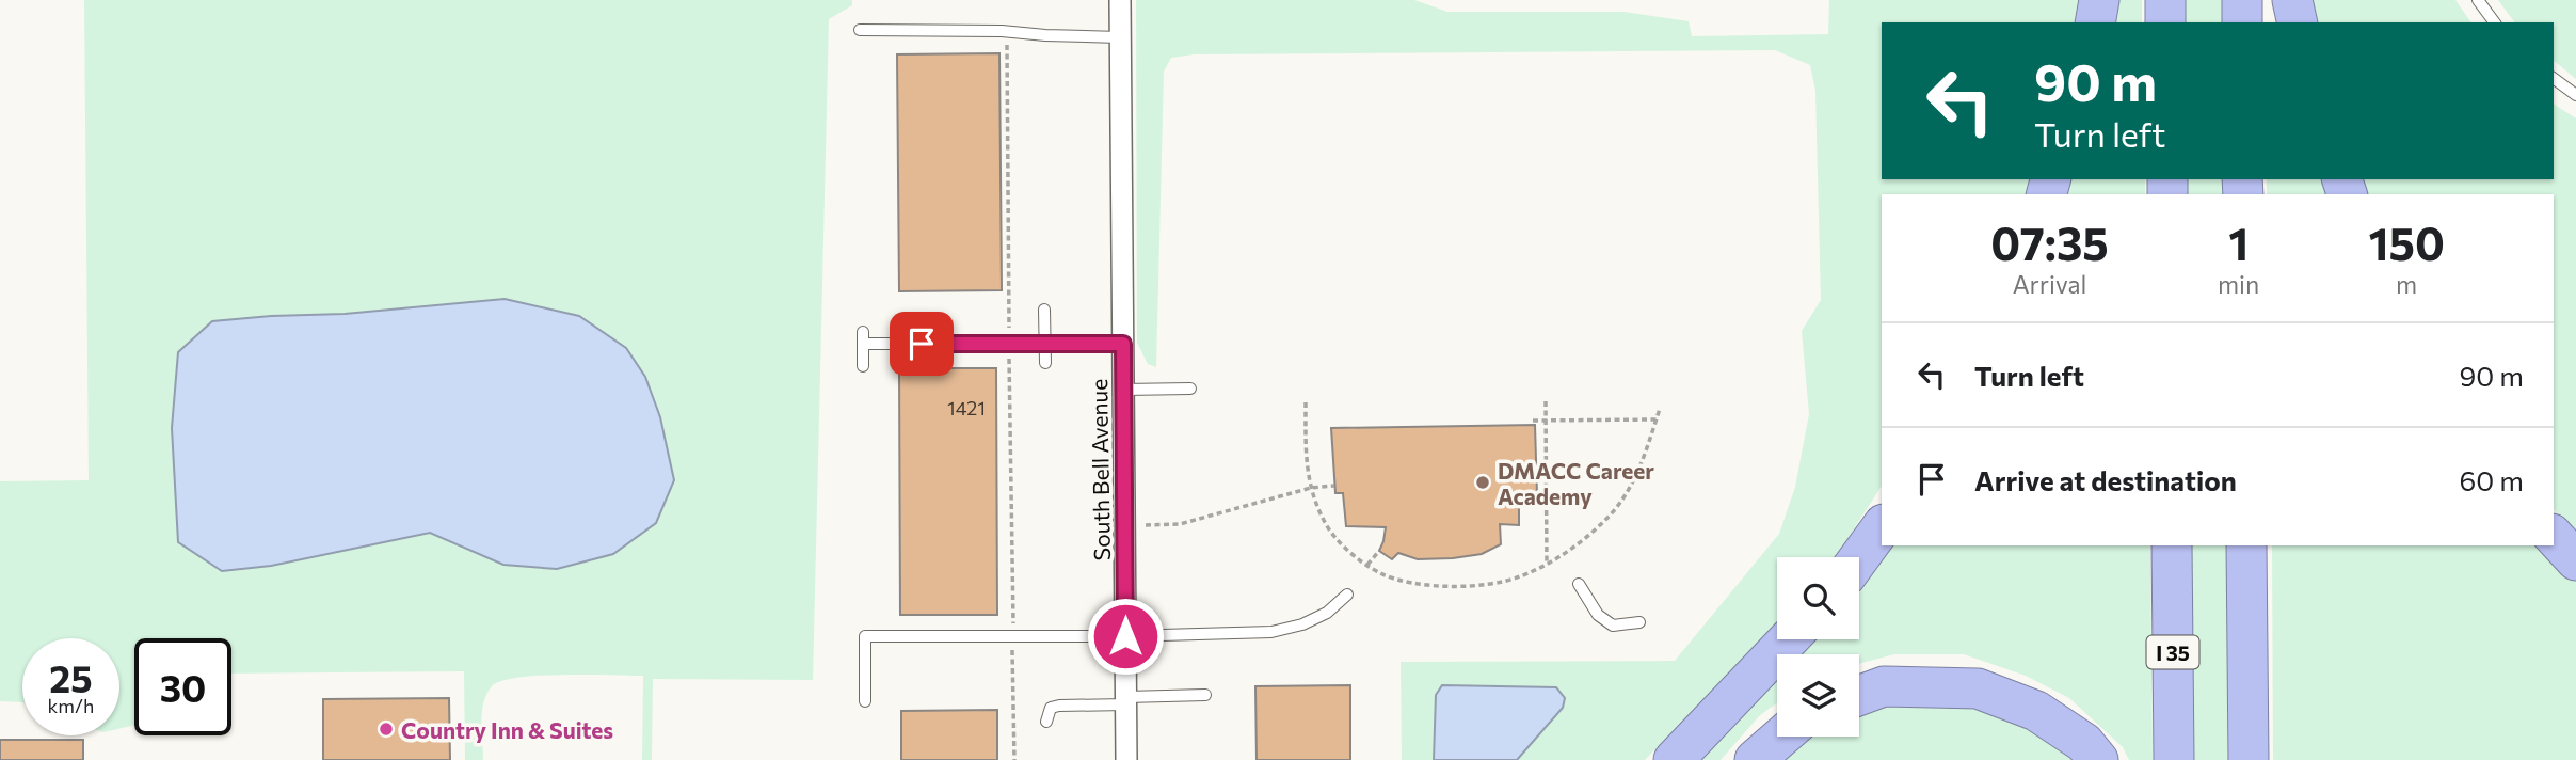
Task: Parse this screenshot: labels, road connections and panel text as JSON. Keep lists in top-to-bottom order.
{
  "streets": {
    "highway": ["I 35"],
    "street": ["South Bell Avenue"]
  },
  "places": ["DMACC Career Academy", "Country Inn & Suites"],
  "house_numbers": ["1421"],
  "page": {
    "turn": ["90 m", "Turn left"],
    "eta": [
      "07:35",
      "Arrival",
      "1",
      "min",
      "150",
      "m"
    ],
    "list": [
      {
        "name": "Turn left",
        "value": "90 m"
      },
      {
        "name": "Arrive at destination",
        "value": "60 m"
      }
    ],
    "speed": "25 km/h",
    "limit": "30"
  }
}
